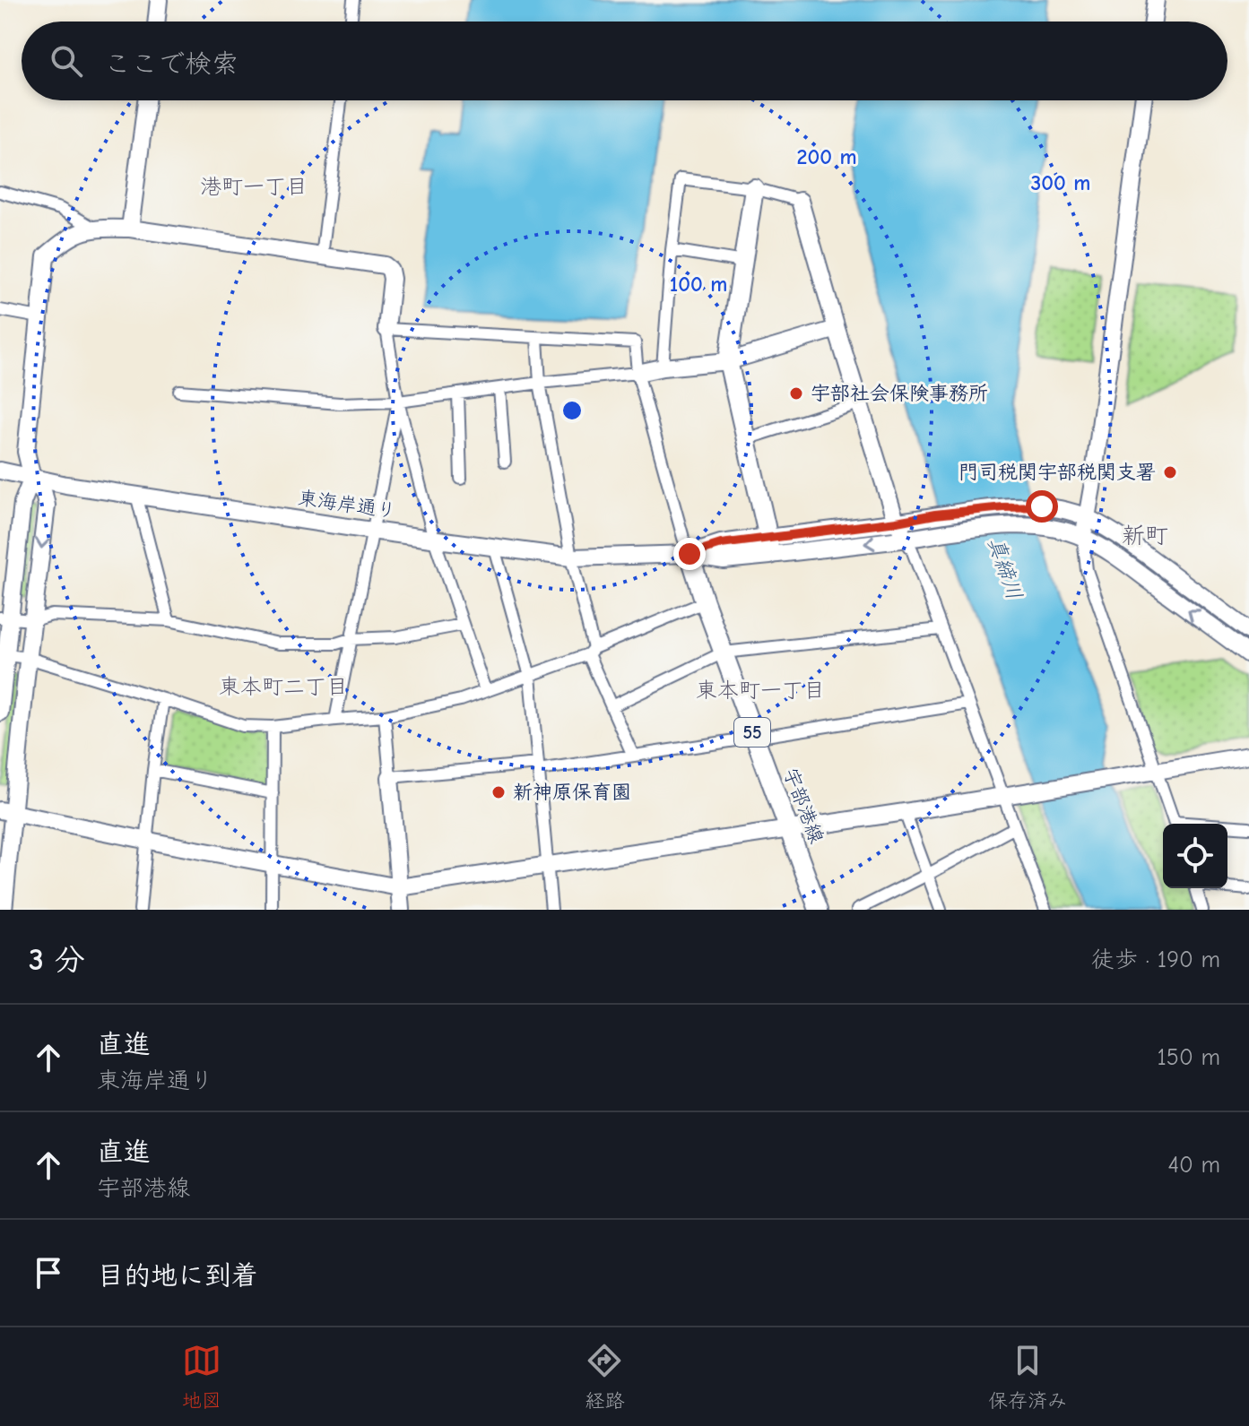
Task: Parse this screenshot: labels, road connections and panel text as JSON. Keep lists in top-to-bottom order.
{
  "streets": {
    "main road": ["55", "宇部港線"],
    "street": ["東海岸通り"]
  },
  "crossings": [
    ["東海岸通り", "宇部港線"]
  ],
  "districts": [
    "港町一丁目",
    "新町",
    "東本町二丁目",
    "東本町一丁目"
  ],
  "water": ["真締川"],
  "places": ["宇部社会保険事務所", "門司税関宇部税関支署", "新神原保育園"],
  "page": {
    "search": "ここで検索",
    "heading": ["3 分", "徒歩 · 190 m"],
    "list": [
      ["直進", "東海岸通り", "150 m"],
      ["直進", "宇部港線", "40 m"],
      "目的地に到着"
    ],
    "nav": ["地図", "経路", "保存済み"]
  },
  "rings": ["200 m", "300 m", "100 m"]
}
